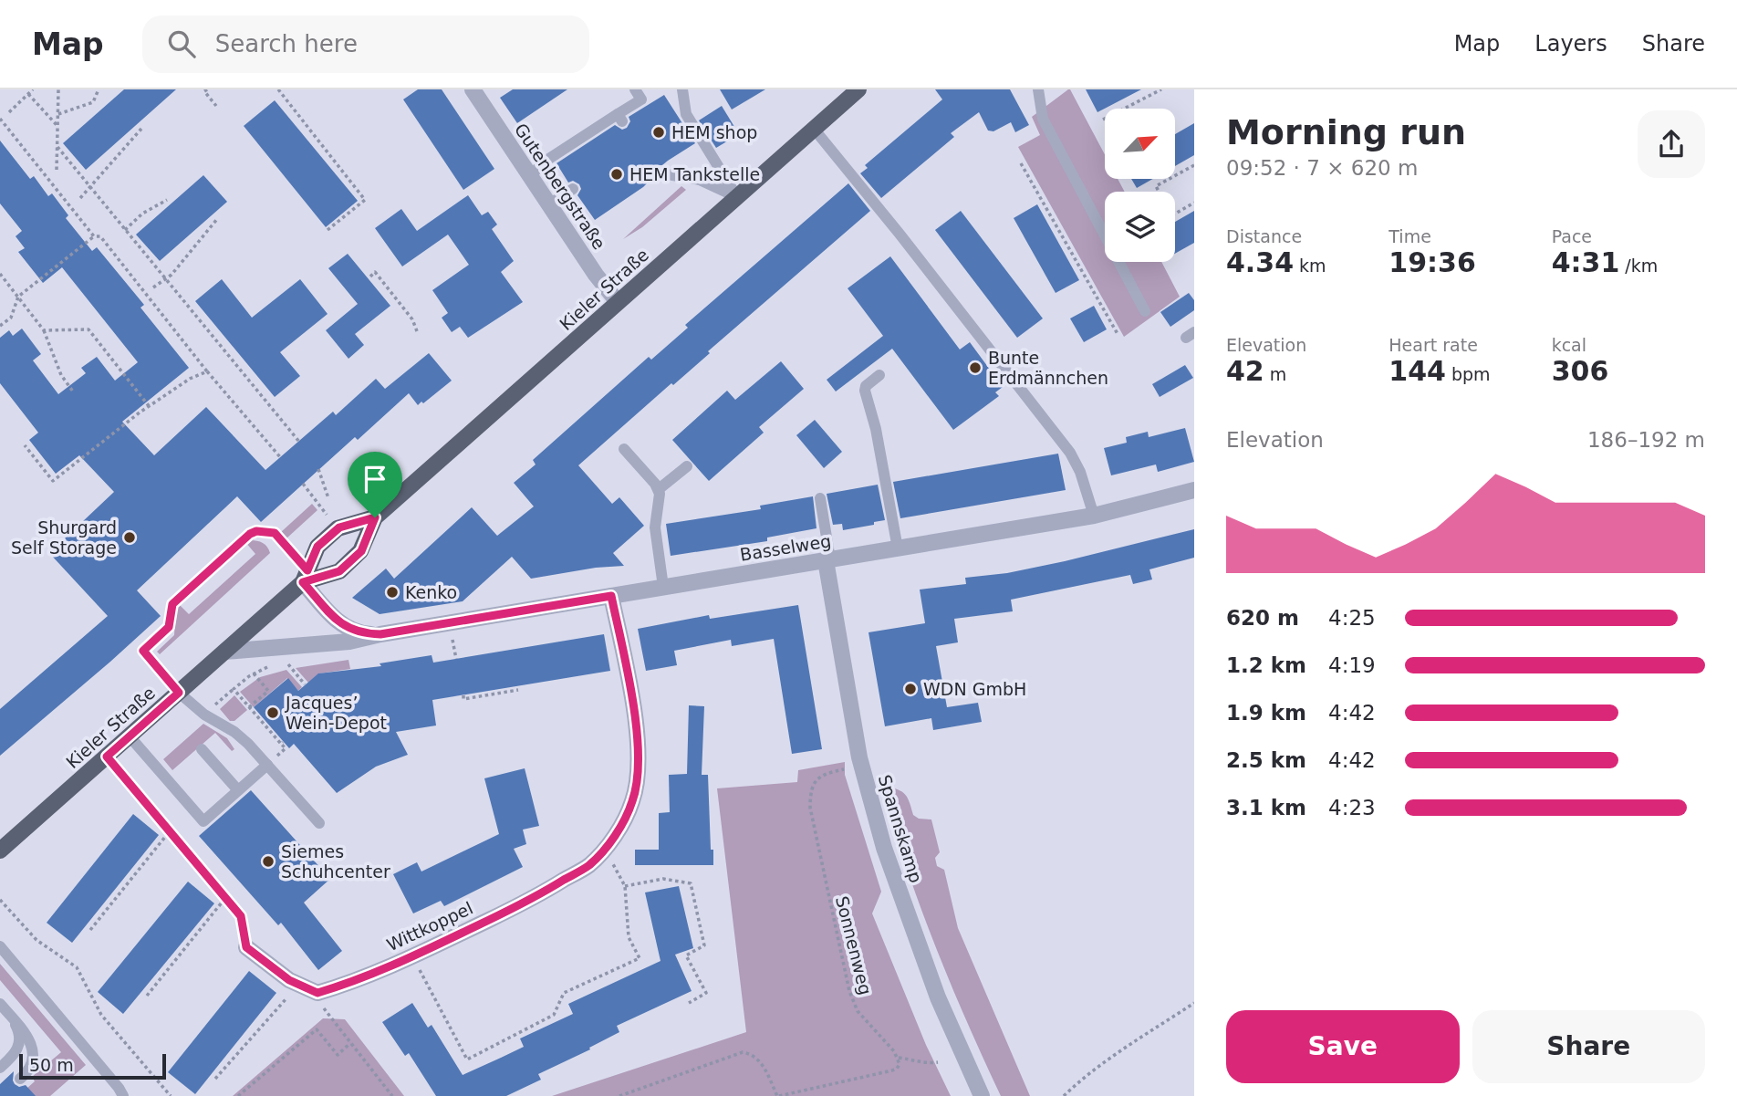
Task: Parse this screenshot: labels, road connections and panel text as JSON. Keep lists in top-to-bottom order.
{
  "streets": {
    "main road": ["Kieler Straße"],
    "street": [
      "Gutenbergstraße",
      "Basselweg",
      "Spannskamp",
      "Wittkoppel"
    ],
    "path": ["Sonnenweg"]
  },
  "crossings": [
    ["Gutenbergstraße", "Kieler Straße"],
    ["Kieler Straße", "Basselweg"],
    ["Basselweg", "Spannskamp"],
    ["Basselweg", "Wittkoppel"],
    ["Spannskamp", "Sonnenweg"]
  ],
  "places": [
    "HEM shop",
    "HEM Tankstelle",
    "Bunte Erdmännchen",
    "Shurgard Self Storage",
    "Kenko",
    "WDN GmbH",
    "Jacques’ Wein-Depot",
    "Siemes Schuhcenter"
  ],
  "scale_bar": "50 m",
  "north": "top right",
  "page": {
    "header": "Map",
    "search": "Search here",
    "nav": ["Map", "Layers", "Share"],
    "heading": ["Morning run", "09:52 · 7 × 620 m"],
    "stats": [
      ["Distance", "4.34 km"],
      ["Time", "19:36"],
      ["Pace", "4:31 /km"],
      ["Elevation", "42 m"],
      ["Heart rate", "144 bpm"],
      ["kcal", "306"]
    ],
    "chart": ["Elevation", "186–192 m"],
    "list": [
      {
        "name": "620 m",
        "note": "4:25"
      },
      {
        "name": "1.2 km",
        "note": "4:19"
      },
      {
        "name": "1.9 km",
        "note": "4:42"
      },
      {
        "name": "2.5 km",
        "note": "4:42"
      },
      {
        "name": "3.1 km",
        "note": "4:23"
      }
    ],
    "buttons": ["Save", "Share"],
    "scale": "50 m"
  }
}
